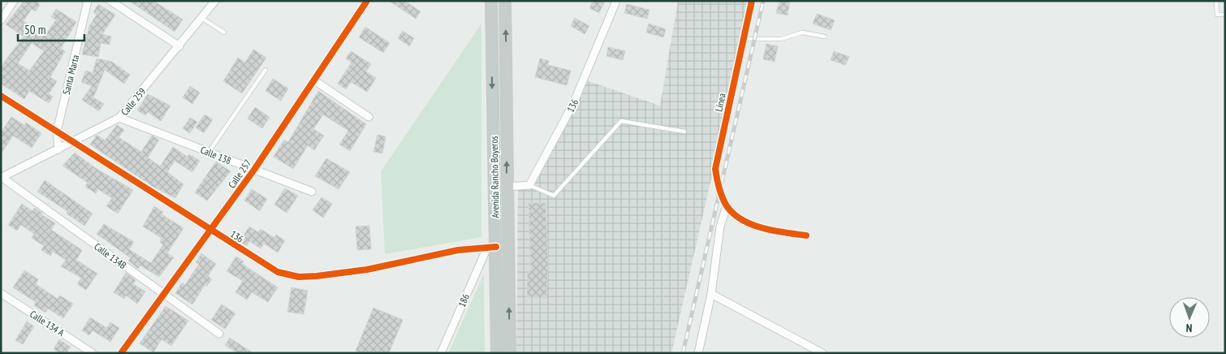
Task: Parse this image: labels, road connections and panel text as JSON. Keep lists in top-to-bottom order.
{
  "streets": {
    "highway": ["Avenida Rancho Boyeros"],
    "street": [
      "Santa Marta",
      "Calle 259",
      "Línea",
      "136",
      "Calle 138",
      "Calle 257",
      "Calle 134B",
      "186",
      "Calle 134 A"
    ]
  },
  "crossings": [
    ["Santa Marta", "Calle 259"],
    ["Santa Marta", "136"],
    ["Calle 259", "136"],
    ["Calle 259", "Calle 138"],
    ["Calle 259", "Calle 134B"],
    ["136", "Calle 257"],
    ["136", "Avenida Rancho Boyeros"],
    ["136", "186"],
    ["Calle 138", "Calle 257"],
    ["Calle 257", "Calle 134B"],
    ["Avenida Rancho Boyeros", "186"]
  ],
  "scale_bar": "50 m",
  "north": "bottom"
}
